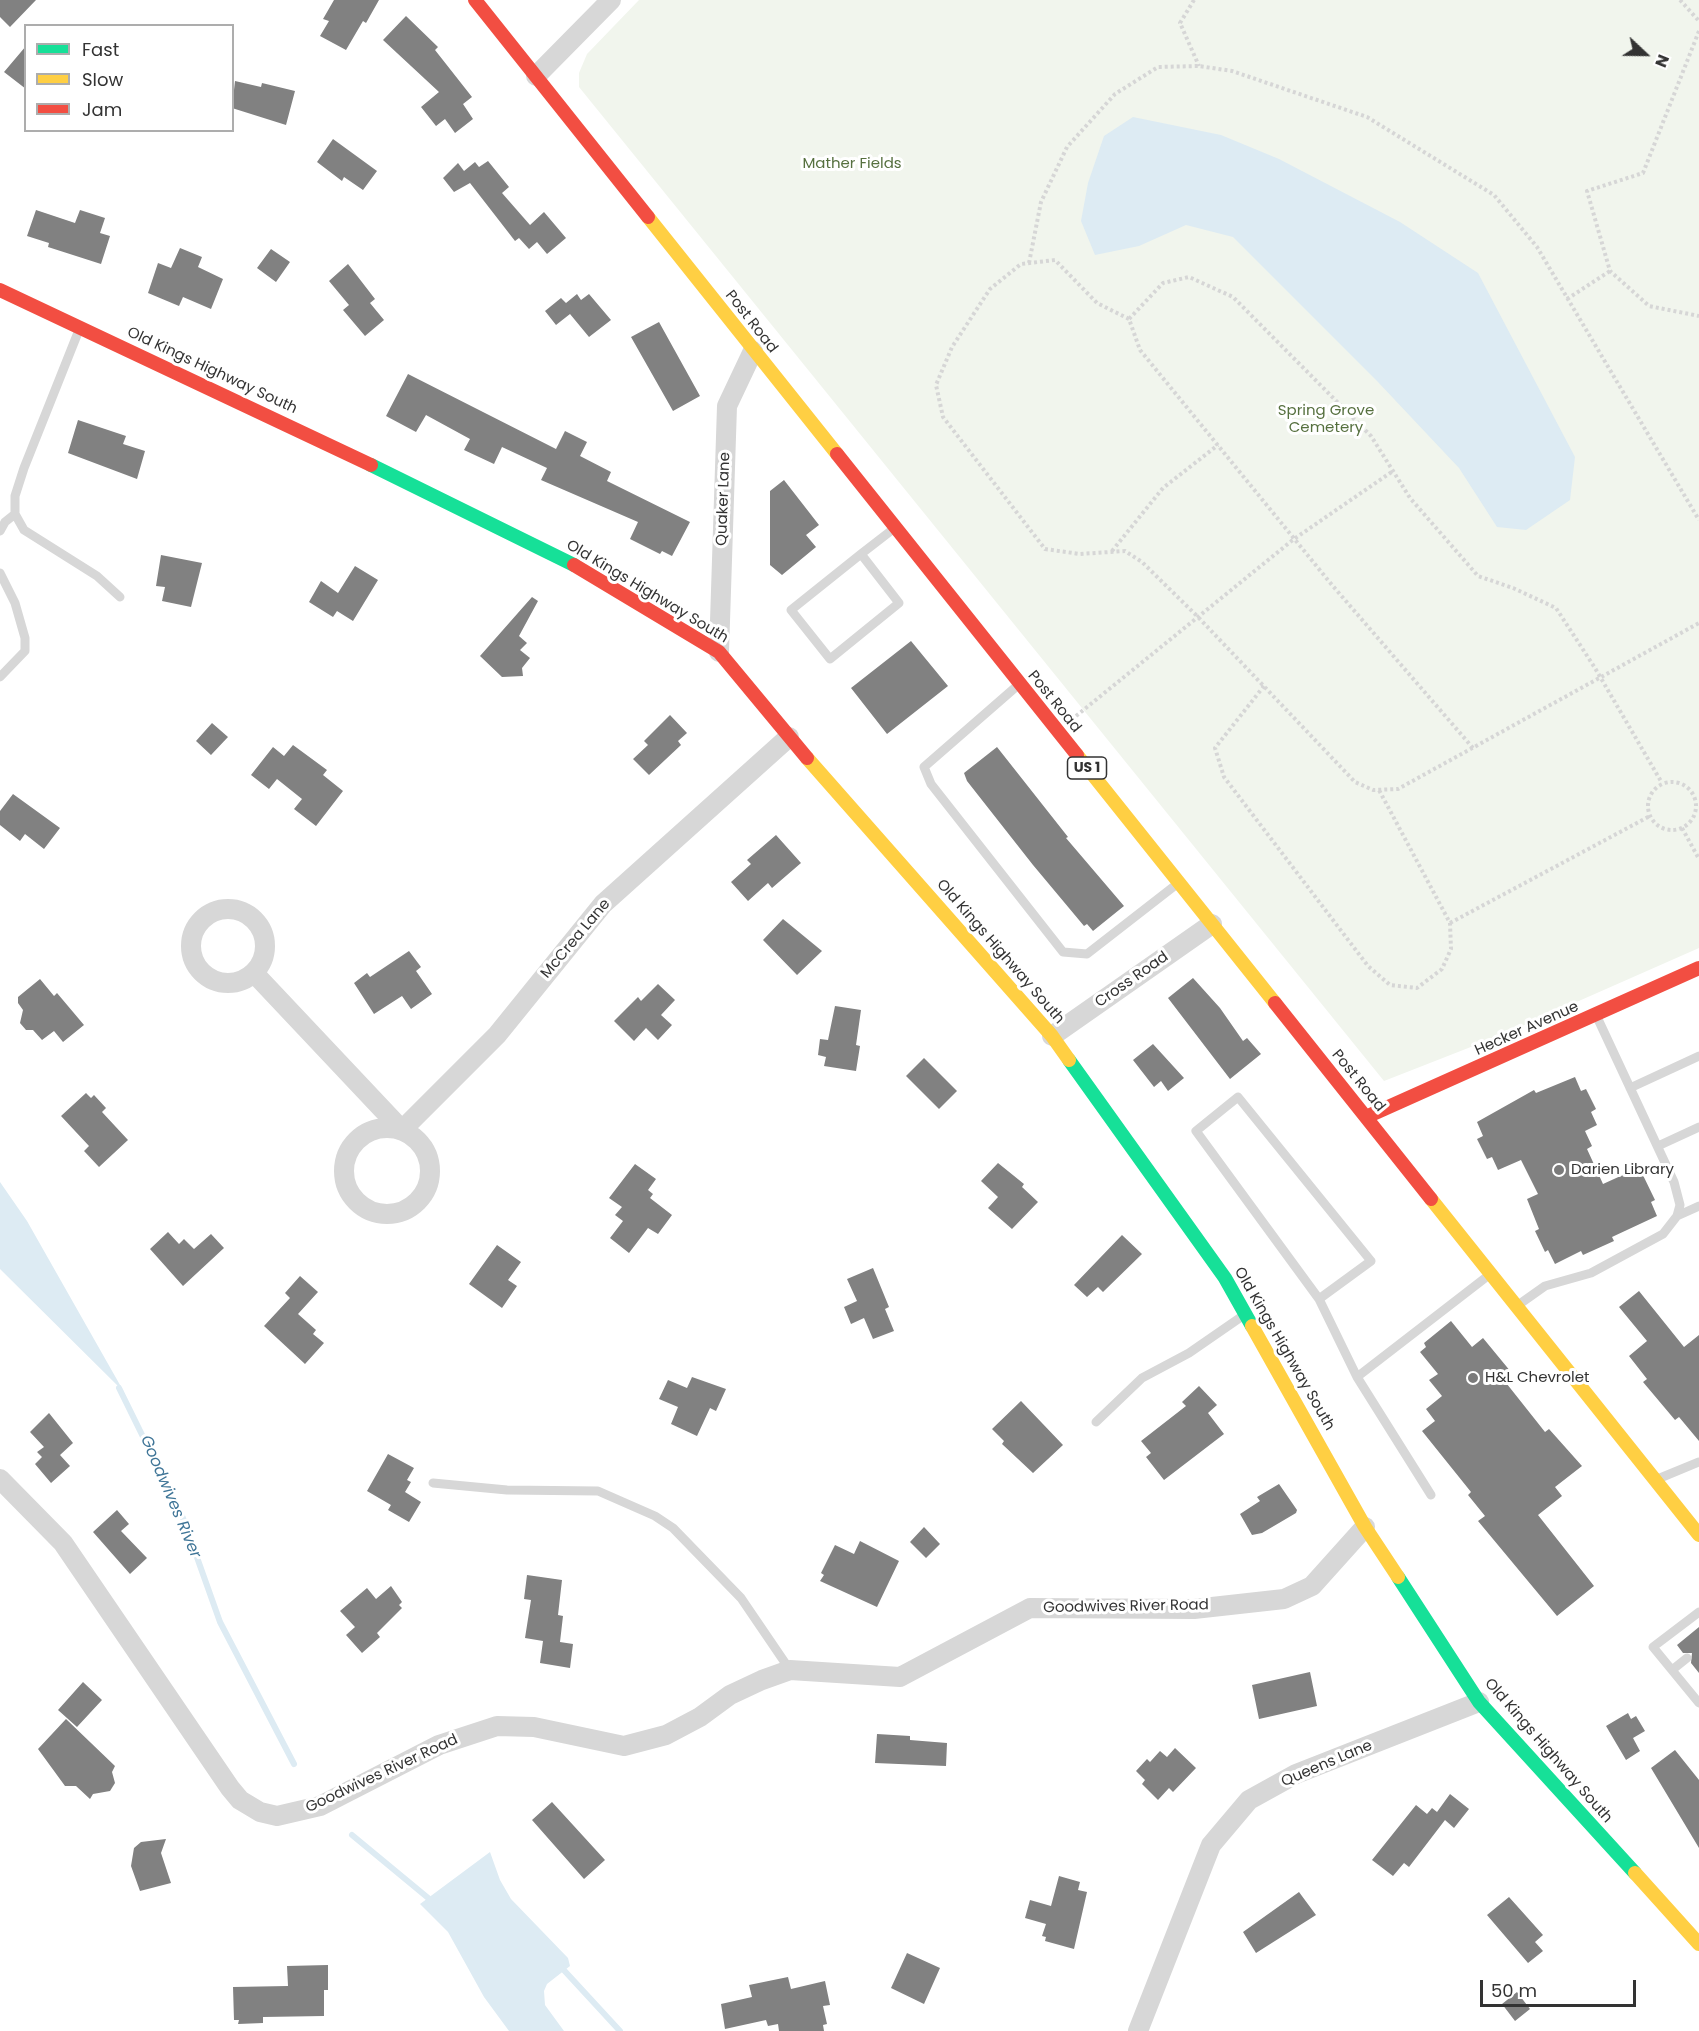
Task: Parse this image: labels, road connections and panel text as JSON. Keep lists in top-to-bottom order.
{
  "streets": {
    "street": [
      "Post Road",
      "Old Kings Highway South",
      "Quaker Lane",
      "US 1",
      "McCrea Lane",
      "Cross Road",
      "Hecker Avenue",
      "Goodwives River Road",
      "Queens Lane"
    ]
  },
  "crossings": [
    ["Post Road", "Quaker Lane"],
    ["Post Road", "Cross Road"],
    ["Post Road", "Hecker Avenue"],
    ["Old Kings Highway South", "Quaker Lane"],
    ["Old Kings Highway South", "McCrea Lane"],
    ["Old Kings Highway South", "Cross Road"],
    ["Old Kings Highway South", "Goodwives River Road"],
    ["Old Kings Highway South", "Queens Lane"]
  ],
  "water": ["Goodwives River"],
  "parks": ["Mather Fields", "Spring Grove Cemetery"],
  "places": ["Darien Library", "H&L Chevrolet"],
  "legend": ["Fast", "Slow", "Jam"],
  "scale_bar": "50 m",
  "north": "right"
}
